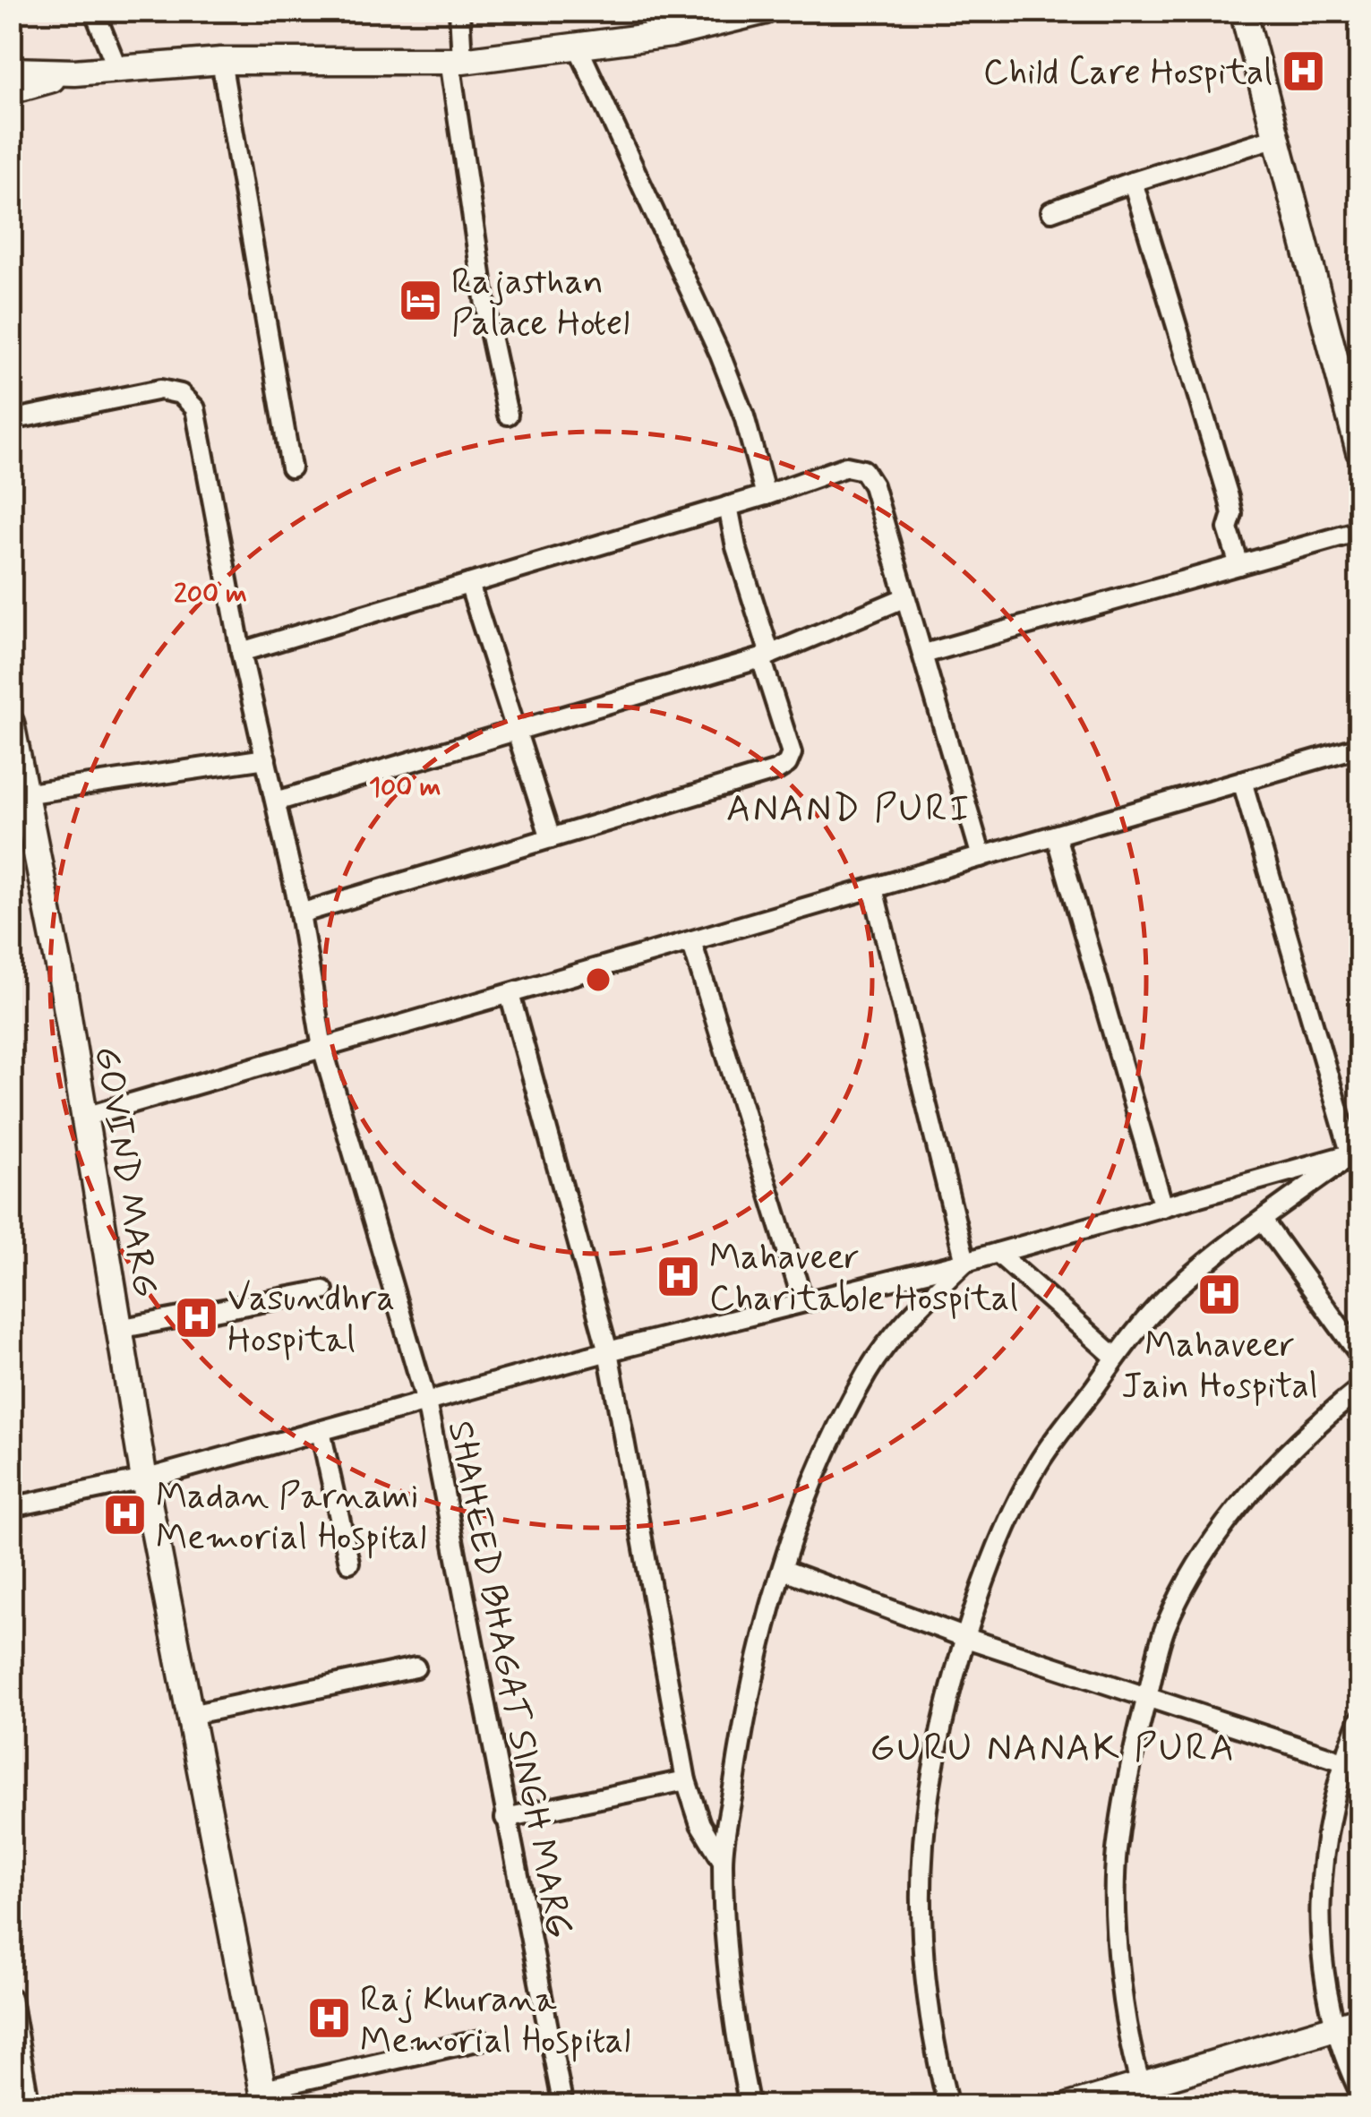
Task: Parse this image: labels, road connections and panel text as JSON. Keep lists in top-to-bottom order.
{
  "streets": {
    "street": ["GOVIND MARG", "SHAHEED BHAGAT SINGH MARG"]
  },
  "districts": ["ANAND PURI", "GURU NANAK PURA"],
  "places": {
    "hospital": [
      "Child Care Hospital",
      "Mahaveer Charitable Hospital",
      "Mahaveer Jain Hospital",
      "Vasundhra Hospital",
      "Madan Parnami Memorial Hospital",
      "Raj Khurana Memorial Hospital"
    ],
    "hotel": ["Rajasthan Palace Hotel"]
  },
  "rings": ["200 m", "100 m"]
}
